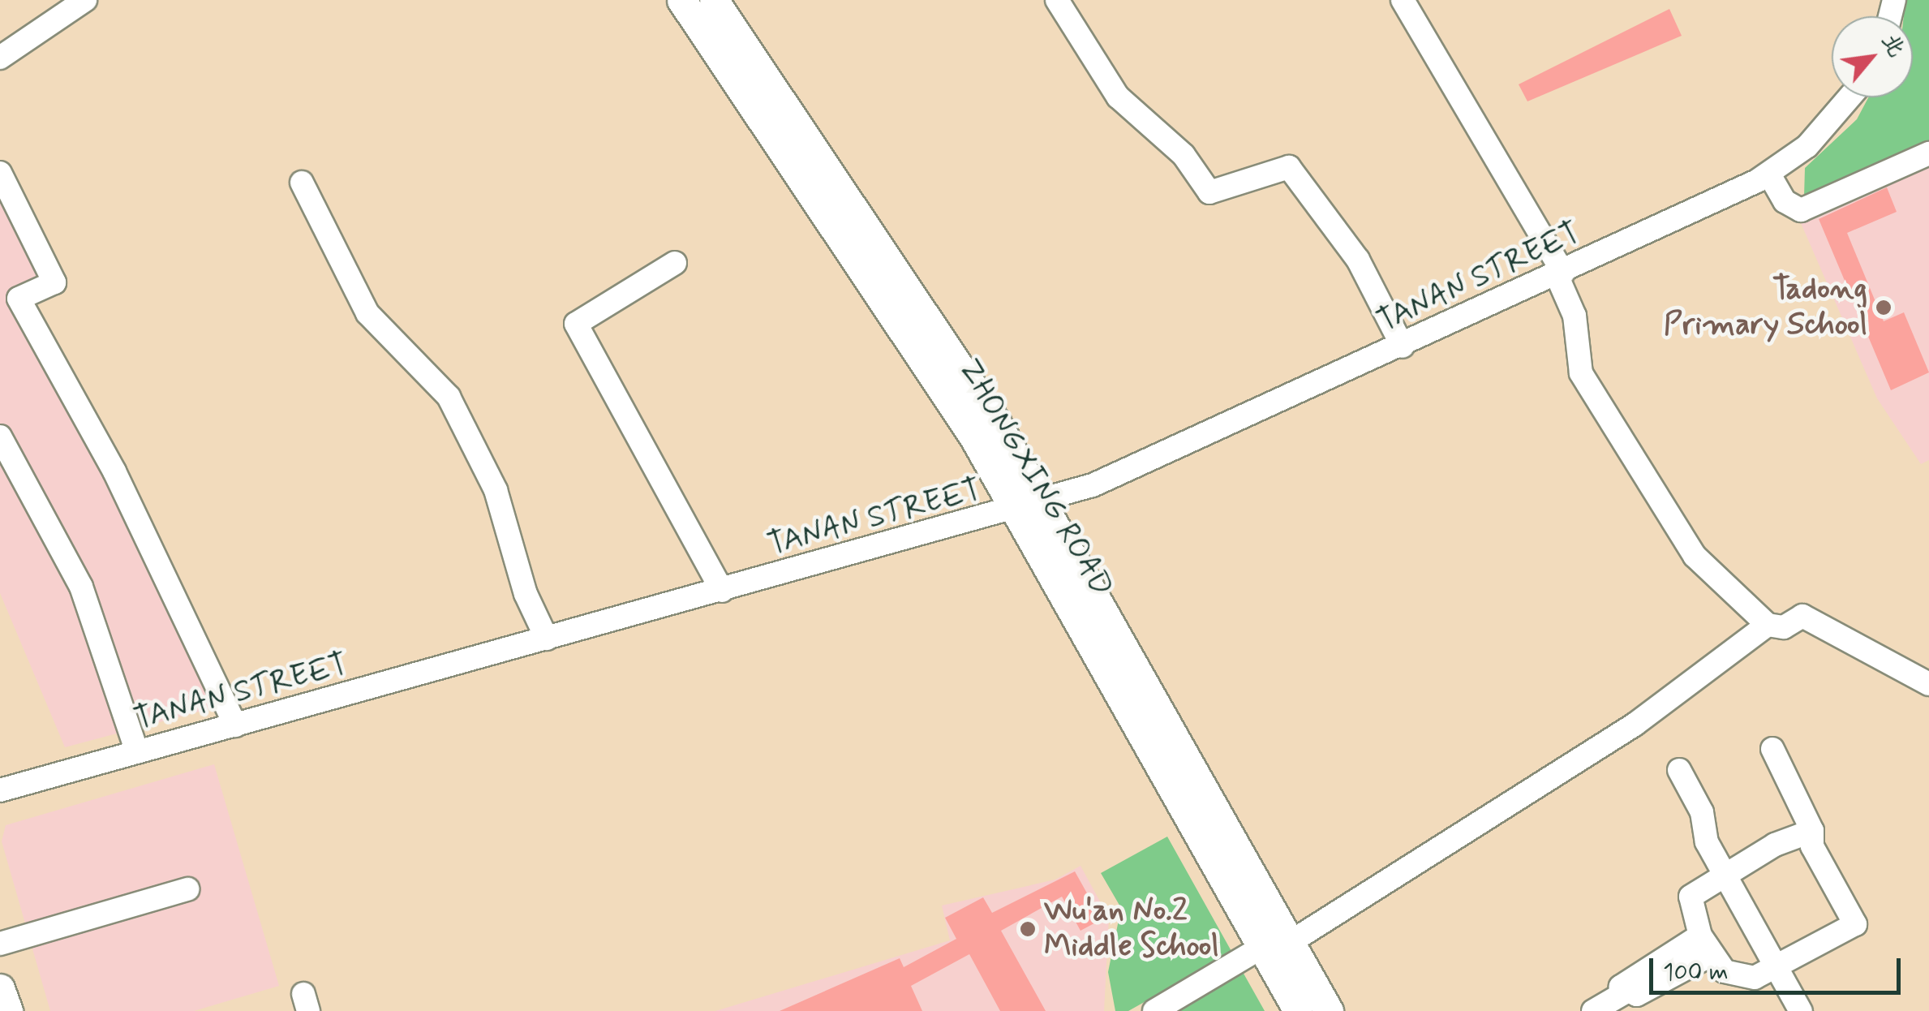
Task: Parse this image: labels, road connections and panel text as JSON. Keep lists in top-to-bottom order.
{
  "streets": {
    "main road": ["ZHONGXING ROAD"],
    "street": ["TANAN STREET"]
  },
  "crossings": [
    ["TANAN STREET", "ZHONGXING ROAD"]
  ],
  "places": ["Tadong Primary School", "Wu'an No.2 Middle School"],
  "scale_bar": "100 m",
  "north": "top right"
}
